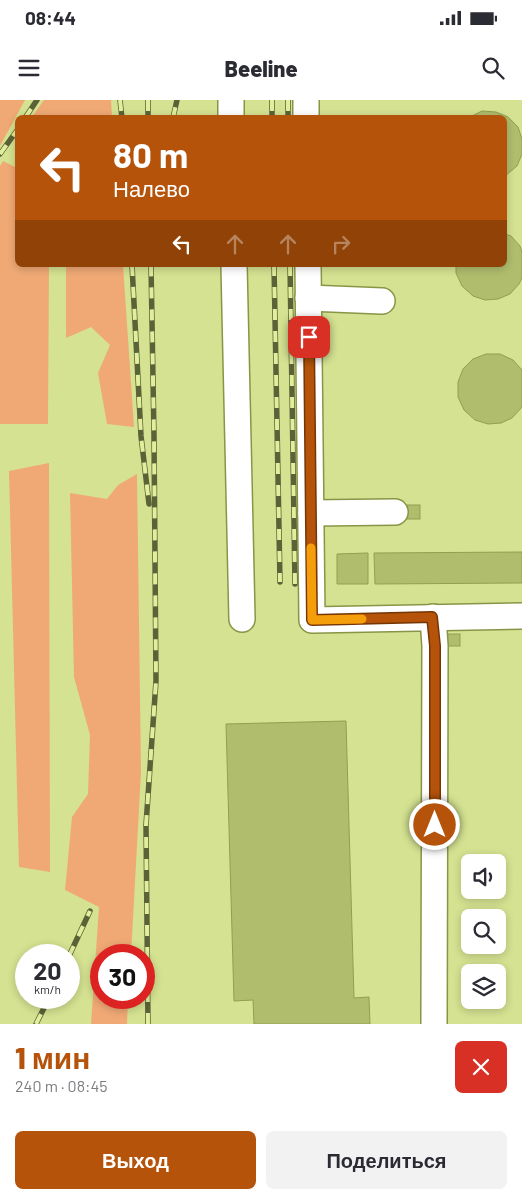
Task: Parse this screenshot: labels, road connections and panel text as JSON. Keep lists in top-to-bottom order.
{
  "page": {
    "status": "08:44",
    "header": "Beeline",
    "turn": ["80 m", "Налево"],
    "speed": "20 km/h",
    "limit": "30",
    "heading": ["1 мин", "240 m · 08:45"],
    "buttons": ["Выход", "Поделиться"]
  }
}
